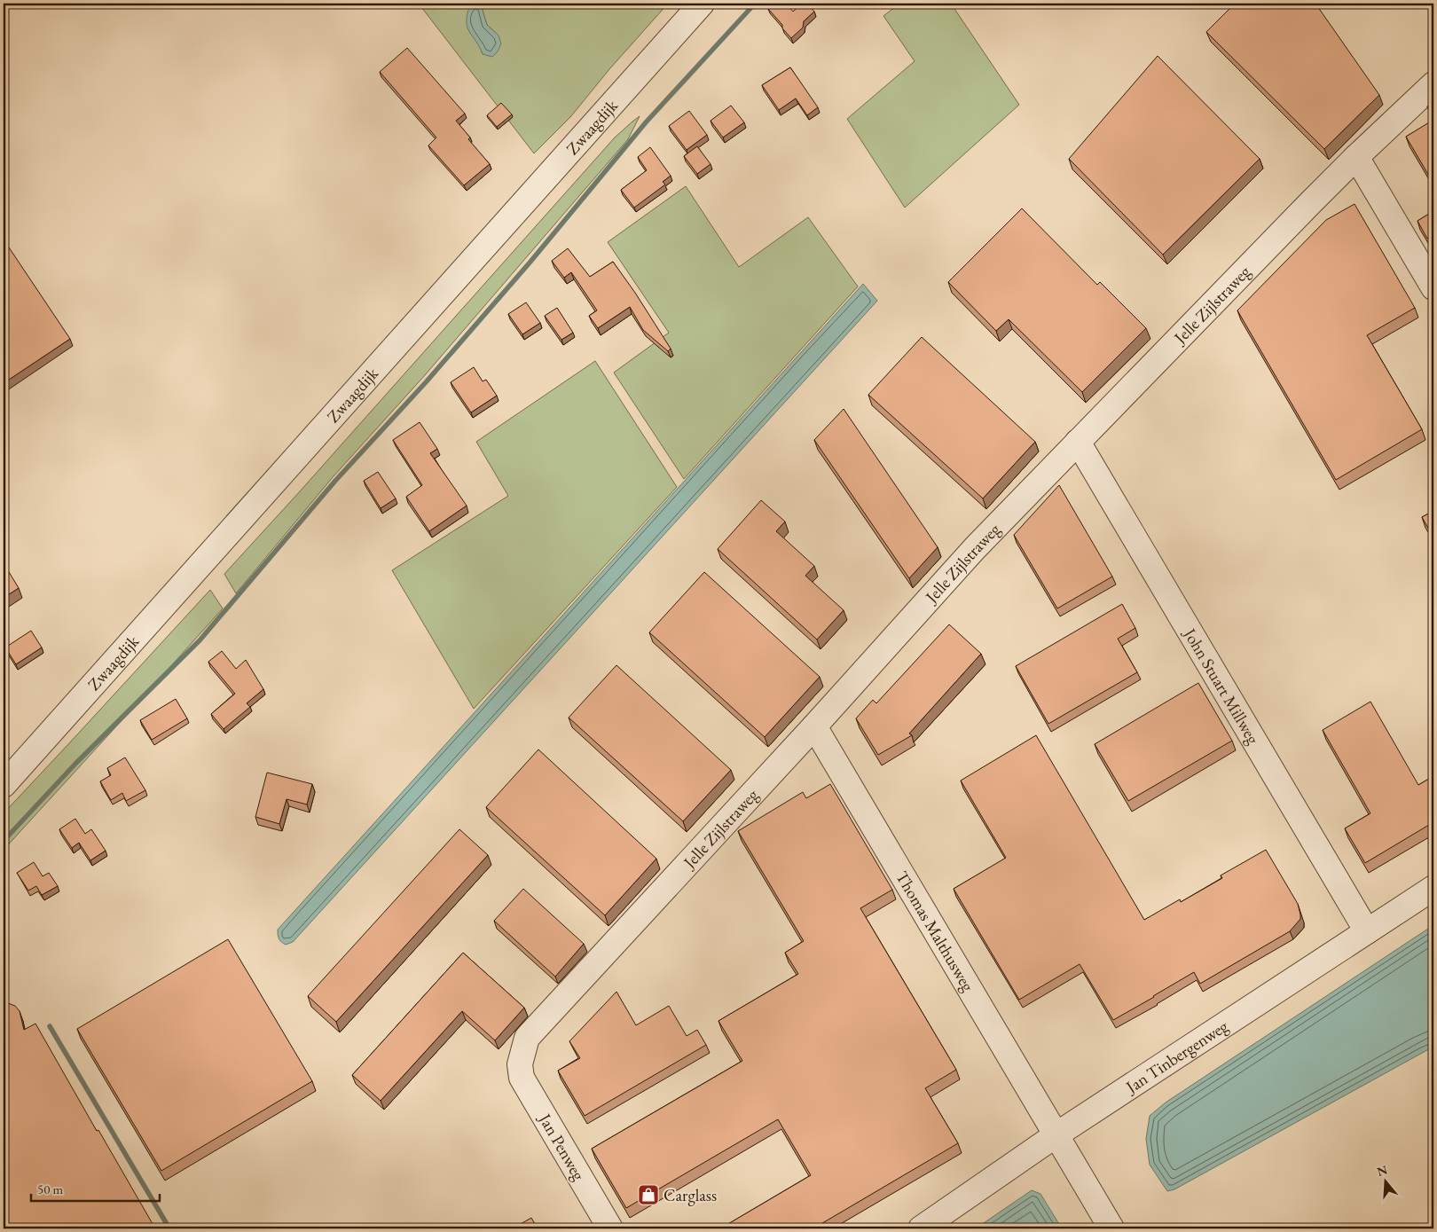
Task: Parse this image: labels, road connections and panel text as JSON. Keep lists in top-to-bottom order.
{
  "streets": {
    "street": [
      "Zwaagdijk",
      "Jelle Zijlstraweg",
      "John Stuart Millweg",
      "Thomas Malthusweg",
      "Jan Tinbergenweg",
      "Jan Penweg"
    ]
  },
  "crossings": [
    ["Jelle Zijlstraweg", "John Stuart Millweg"],
    ["Jelle Zijlstraweg", "Thomas Malthusweg"],
    ["Jelle Zijlstraweg", "Jan Penweg"],
    ["John Stuart Millweg", "Jan Tinbergenweg"],
    ["Thomas Malthusweg", "Jan Tinbergenweg"]
  ],
  "places": {
    "shop": ["Carglass"]
  },
  "scale_bar": "50 m",
  "north": "top"
}
